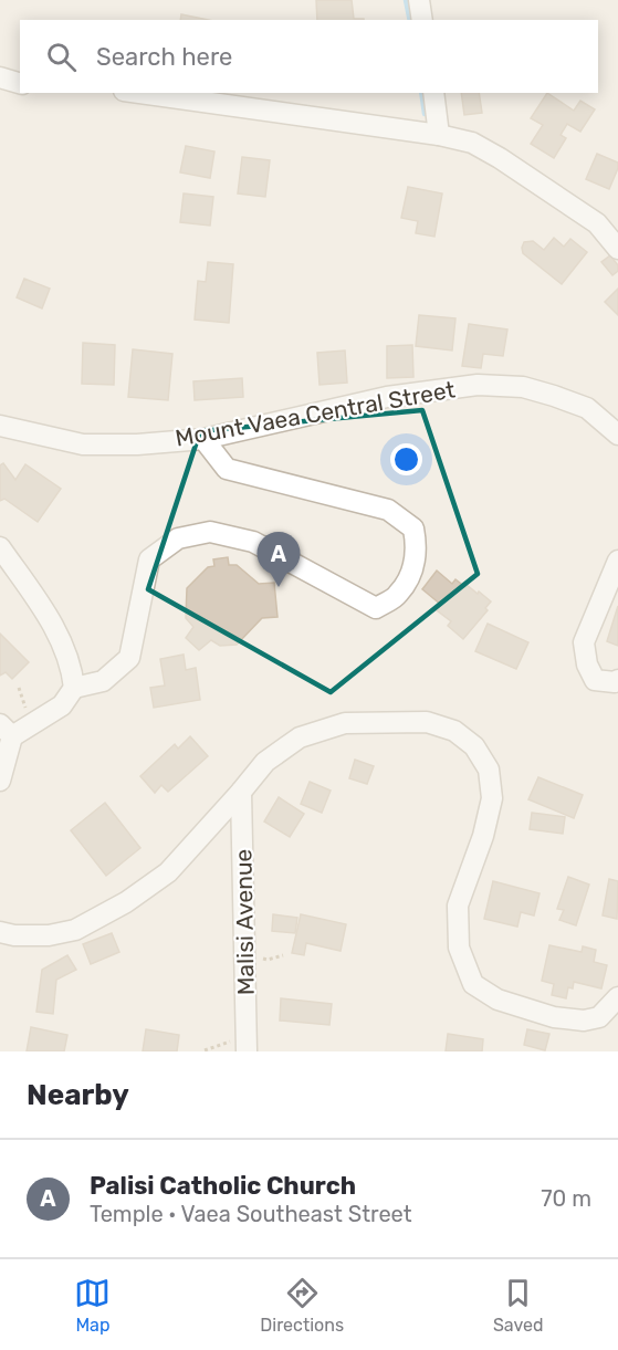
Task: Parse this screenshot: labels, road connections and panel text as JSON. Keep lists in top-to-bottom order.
{
  "streets": {
    "street": ["Mount Vaea Central Street", "Malisi Avenue"]
  },
  "page": {
    "search": "Search here",
    "pins": "A",
    "heading": "Nearby",
    "list": [
      {
        "mark": "A",
        "name": "Palisi Catholic Church",
        "note": "Temple · Vaea Southeast Street",
        "value": "70 m"
      }
    ],
    "nav": ["Map", "Directions", "Saved"]
  }
}
